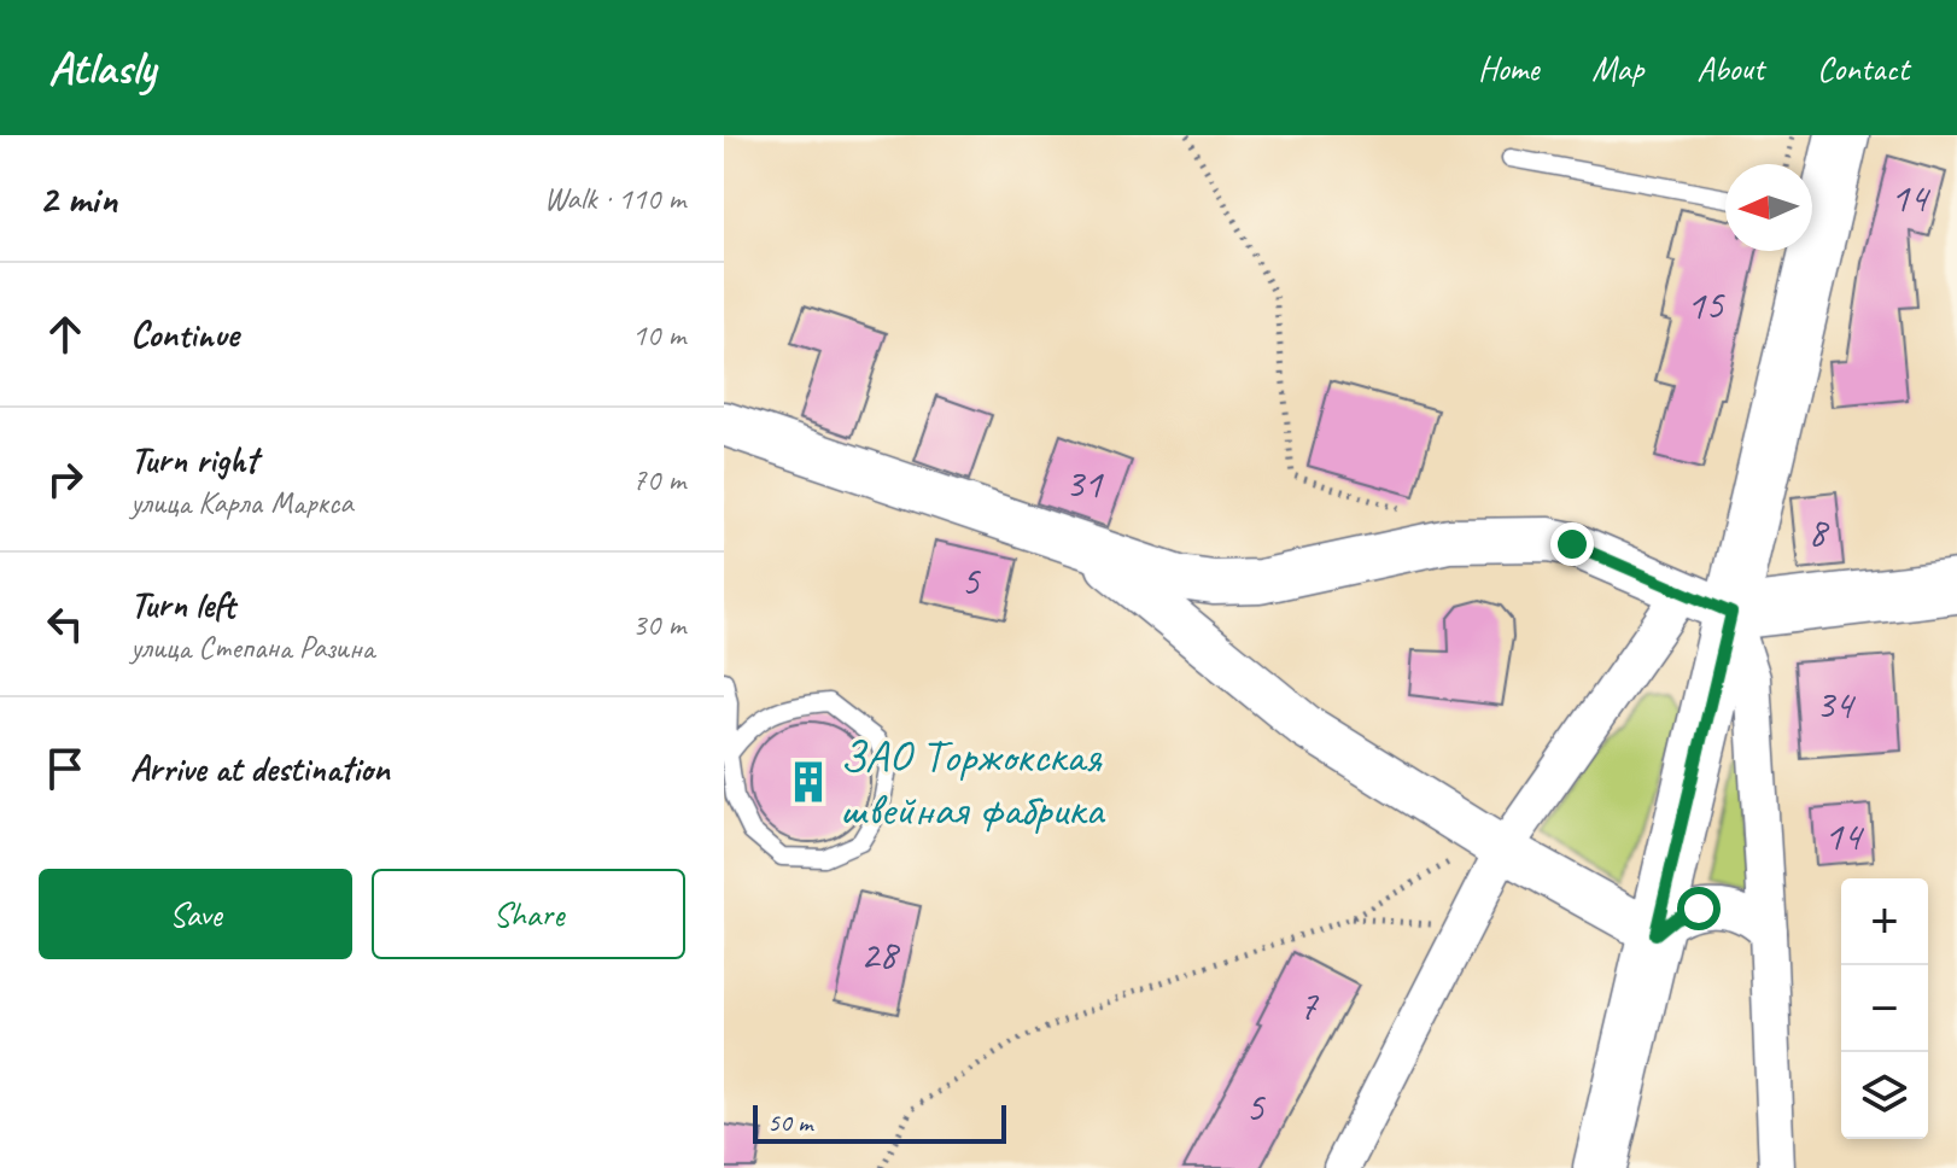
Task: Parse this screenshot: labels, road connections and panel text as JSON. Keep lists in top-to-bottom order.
{
  "places": {
    "building": ["ЗАО Торжокская швейная фабрика"]
  },
  "house_numbers": [
    "14",
    "15",
    "31",
    "8",
    "5",
    "34",
    "14",
    "28",
    "7",
    "5"
  ],
  "scale_bar": "50 m",
  "north": "left",
  "page": {
    "header": "Atlasly",
    "nav": [
      "Home",
      "Map",
      "About",
      "Contact"
    ],
    "heading": ["2 min", "Walk · 110 m"],
    "list": [
      ["Continue", "10 m"],
      ["Turn right", "улица Карла Маркса", "70 m"],
      ["Turn left", "улица Степана Разина", "30 m"],
      "Arrive at destination"
    ],
    "buttons": ["Save", "Share"],
    "map_buttons": ["+", "−"],
    "scale": "50 m"
  }
}
